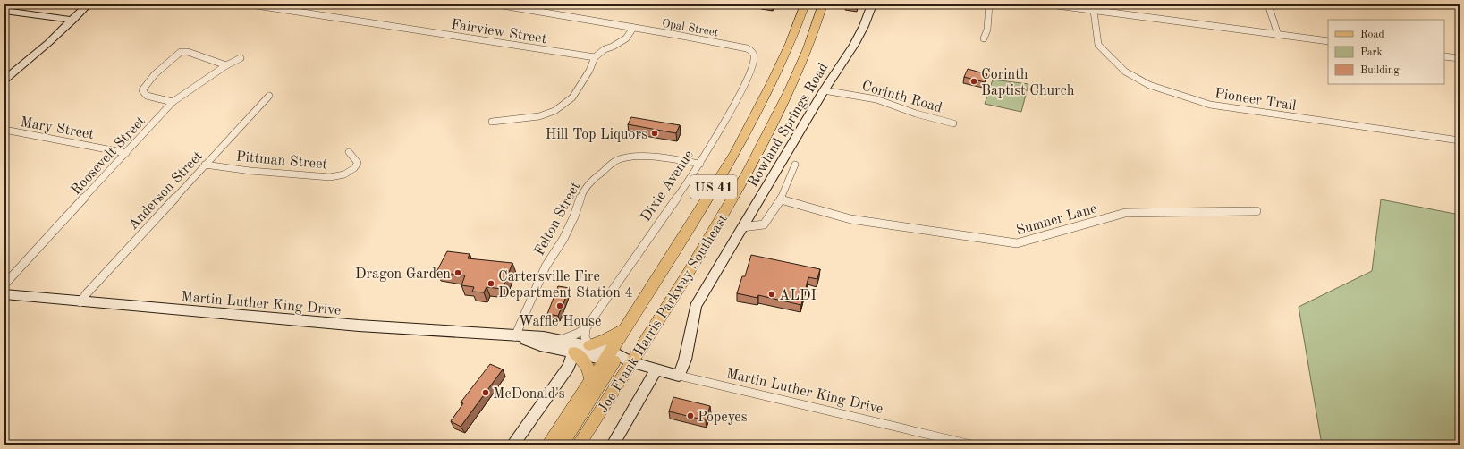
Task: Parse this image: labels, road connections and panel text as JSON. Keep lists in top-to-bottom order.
{
  "streets": {
    "main road": ["US 41", "Joe Frank Harris Parkway Southeast"],
    "street": [
      "Opal Street",
      "Fairview Street",
      "Corinth Road",
      "Pioneer Trail",
      "Rowland Springs Road",
      "Mary Street",
      "Roosevelt Street",
      "Pittman Street",
      "Dixie Avenue",
      "Anderson Street",
      "Felton Street",
      "Sumner Lane",
      "Martin Luther King Drive"
    ]
  },
  "crossings": [
    ["Opal Street", "Dixie Avenue"],
    ["Corinth Road", "Rowland Springs Road"],
    ["Rowland Springs Road", "Martin Luther King Drive"],
    ["Mary Street", "Roosevelt Street"],
    ["Pittman Street", "Anderson Street"],
    ["Dixie Avenue", "Felton Street"],
    ["Dixie Avenue", "Martin Luther King Drive"],
    ["Anderson Street", "Martin Luther King Drive"],
    ["Felton Street", "Martin Luther King Drive"],
    ["Martin Luther King Drive", "Joe Frank Harris Parkway Southeast"]
  ],
  "places": [
    "Corinth Baptist Church",
    "Hill Top Liquors",
    "Dragon Garden",
    "Cartersville Fire Department Station 4",
    "ALDI",
    "Waffle House",
    "McDonald's",
    "Popeyes"
  ],
  "legend": ["Road", "Park", "Building"]
}
